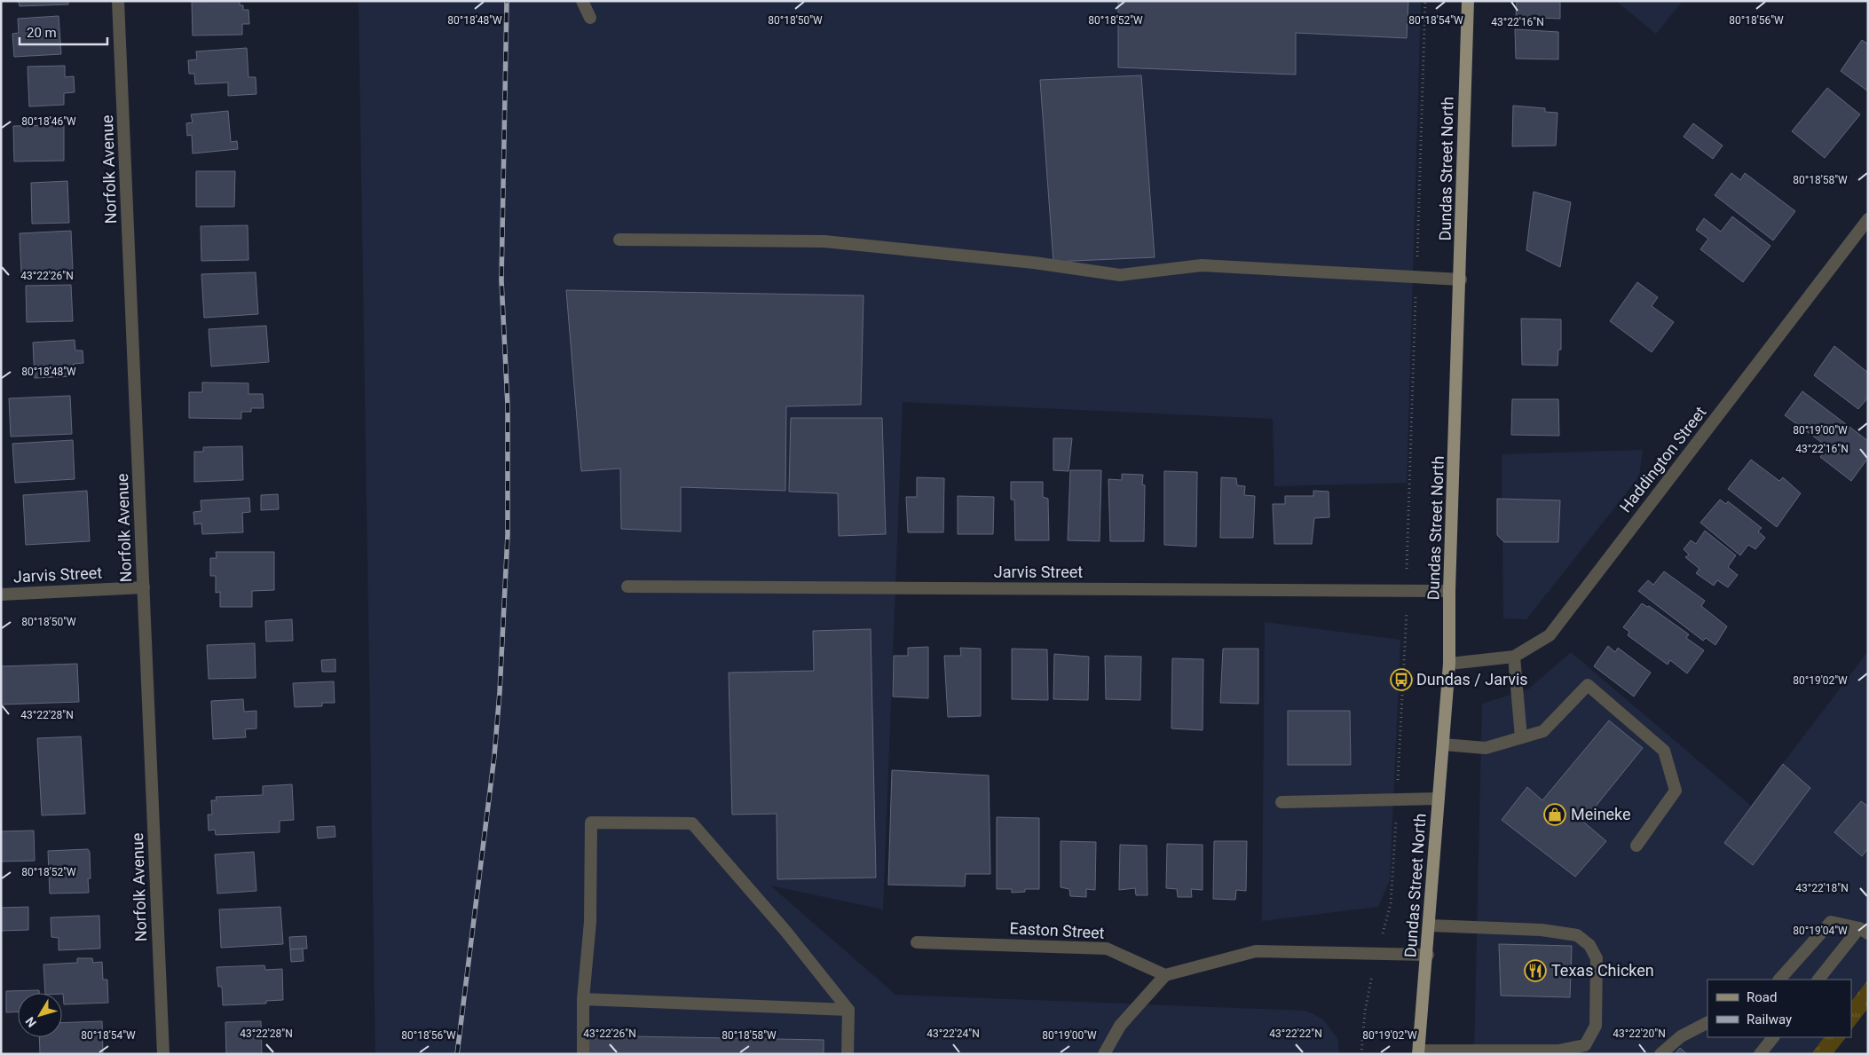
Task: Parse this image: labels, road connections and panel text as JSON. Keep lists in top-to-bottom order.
{
  "streets": {
    "main road": ["Dundas Street North"],
    "street": [
      "Norfolk Avenue",
      "Haddington Street",
      "Jarvis Street",
      "Easton Street"
    ]
  },
  "crossings": [
    ["Dundas Street North", "Haddington Street"],
    ["Dundas Street North", "Jarvis Street"],
    ["Norfolk Avenue", "Jarvis Street"]
  ],
  "places": {
    "bus stop": ["Dundas / Jarvis"],
    "shop": ["Meineke"],
    "restaurant": ["Texas Chicken"]
  },
  "legend": ["Road", "Railway"],
  "scale_bar": "20 m",
  "north": "bottom left",
  "coordinates": [
    "80°18'48\"W",
    "80°18'50\"W",
    "80°18'56\"W",
    "80°18'52\"W",
    "80°18'54\"W",
    "43°22'16\"N",
    "80°18'46\"W",
    "80°18'58\"W",
    "43°22'26\"N",
    "80°19'00\"W",
    "80°19'02\"W",
    "43°22'28\"N",
    "43°22'18\"N",
    "80°19'04\"W",
    "43°22'24\"N",
    "43°22'22\"N",
    "43°22'20\"N"
  ]
}
